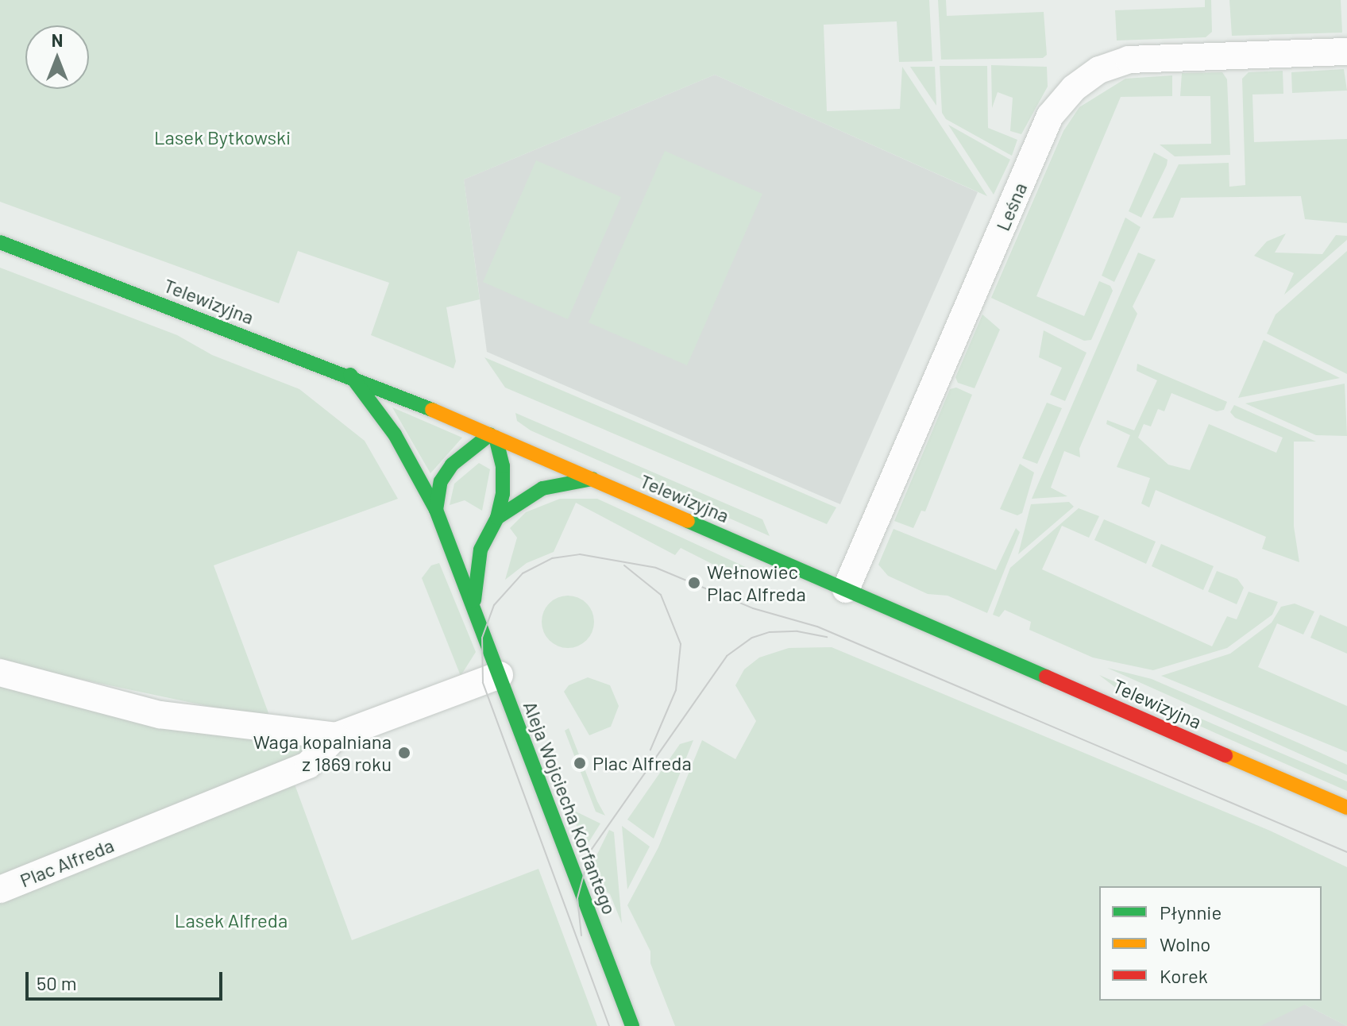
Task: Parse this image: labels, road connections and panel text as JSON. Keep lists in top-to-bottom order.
{
  "streets": {
    "main road": ["Telewizyjna", "Aleja Wojciecha Korfantego"],
    "street": ["Leśna", "Plac Alfreda"]
  },
  "crossings": [
    ["Leśna", "Telewizyjna"],
    ["Telewizyjna", "Aleja Wojciecha Korfantego"],
    ["Aleja Wojciecha Korfantego", "Plac Alfreda"]
  ],
  "parks": ["Lasek Bytkowski", "Lasek Alfreda"],
  "places": ["Wełnowiec Plac Alfreda", "Waga kopalniana z 1869 roku", "Plac Alfreda"],
  "legend": ["Płynnie", "Wolno", "Korek"],
  "scale_bar": "50 m",
  "north": "top"
}
